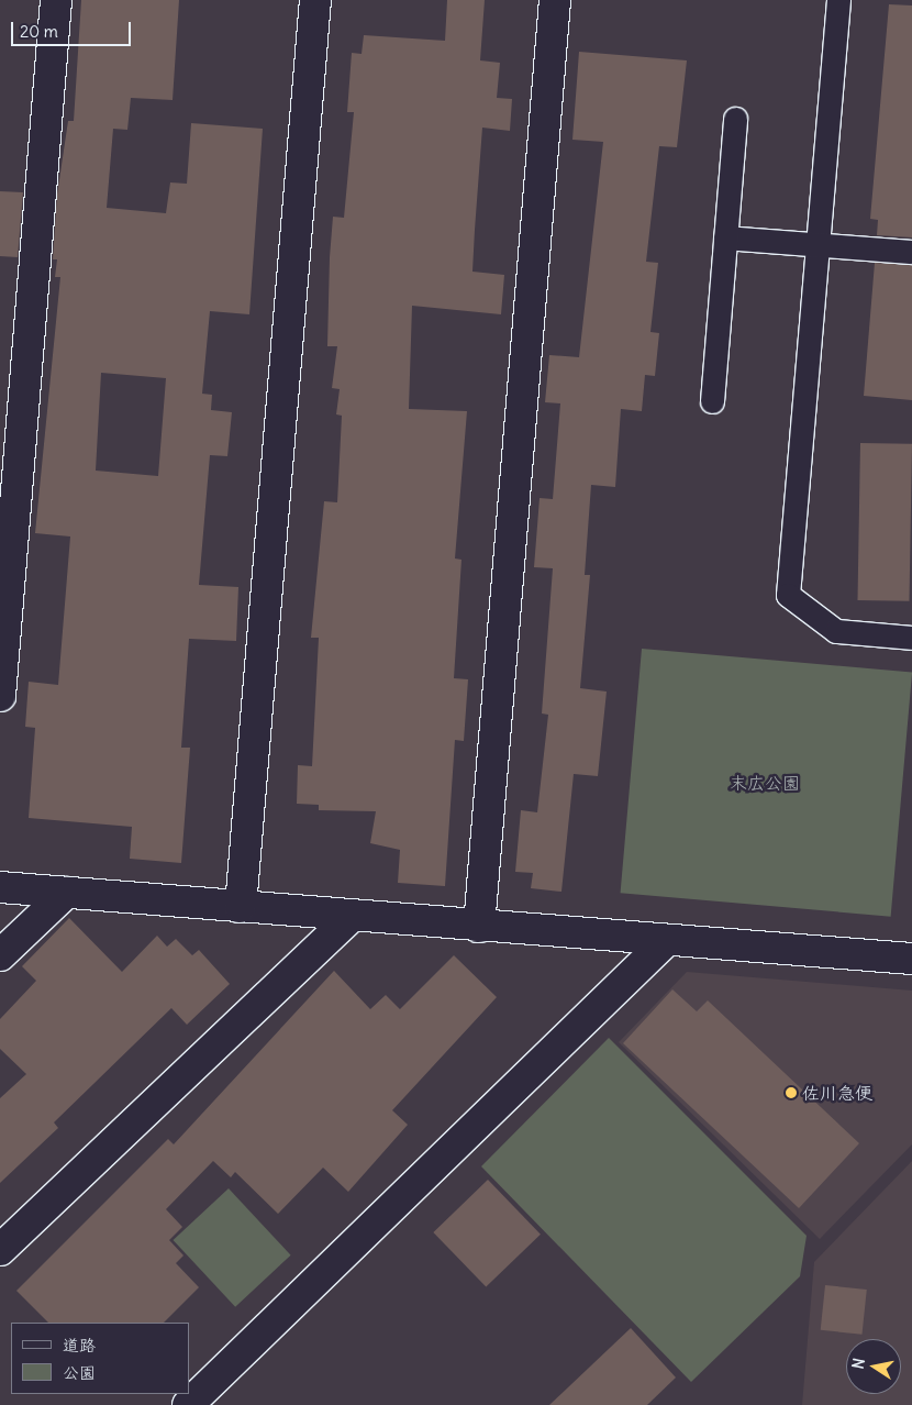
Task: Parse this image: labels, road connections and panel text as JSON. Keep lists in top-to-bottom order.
{
  "parks": ["末広公園"],
  "places": ["佐川急便"],
  "legend": ["道路", "公園"],
  "scale_bar": "20 m",
  "north": "left"
}
